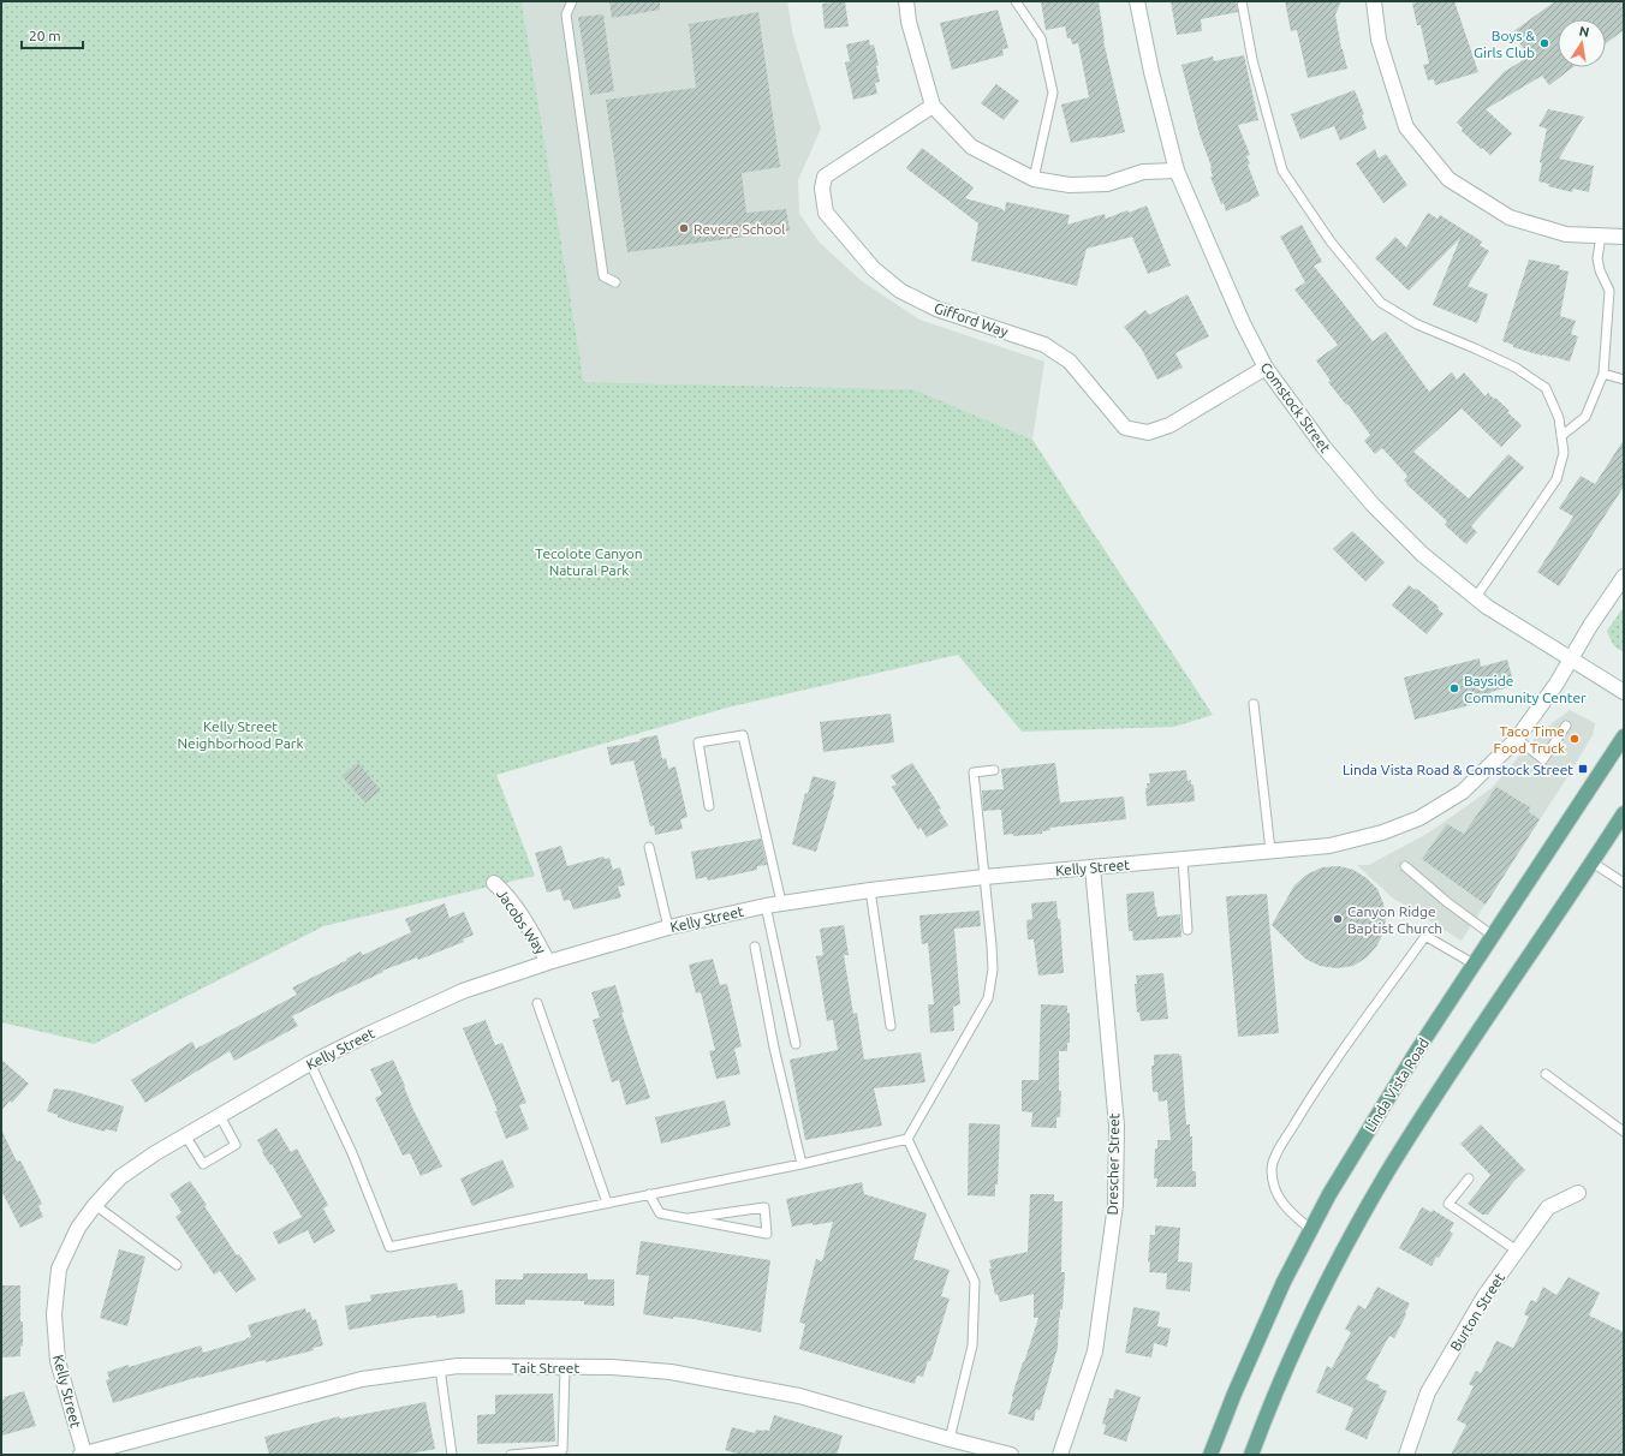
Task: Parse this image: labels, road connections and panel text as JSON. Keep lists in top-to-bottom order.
{
  "streets": {
    "main road": ["Linda Vista Road"],
    "street": [
      "Gifford Way",
      "Comstock Street",
      "Kelly Street",
      "Jacobs Way",
      "Drescher Street",
      "Burton Street",
      "Tait Street"
    ]
  },
  "crossings": [
    ["Gifford Way", "Comstock Street"],
    ["Comstock Street", "Kelly Street"],
    ["Kelly Street", "Jacobs Way"],
    ["Kelly Street", "Drescher Street"],
    ["Kelly Street", "Tait Street"]
  ],
  "parks": ["Tecolote Canyon Natural Park", "Kelly Street Neighborhood Park"],
  "places": {
    "other": [
      "Boys & Girls Club",
      "Revere School",
      "Bayside Community Center",
      "Taco Time Food Truck",
      "Canyon Ridge Baptist Church"
    ],
    "transit": ["Linda Vista Road & Comstock Street"]
  },
  "scale_bar": "20 m",
  "north": "top"
}
